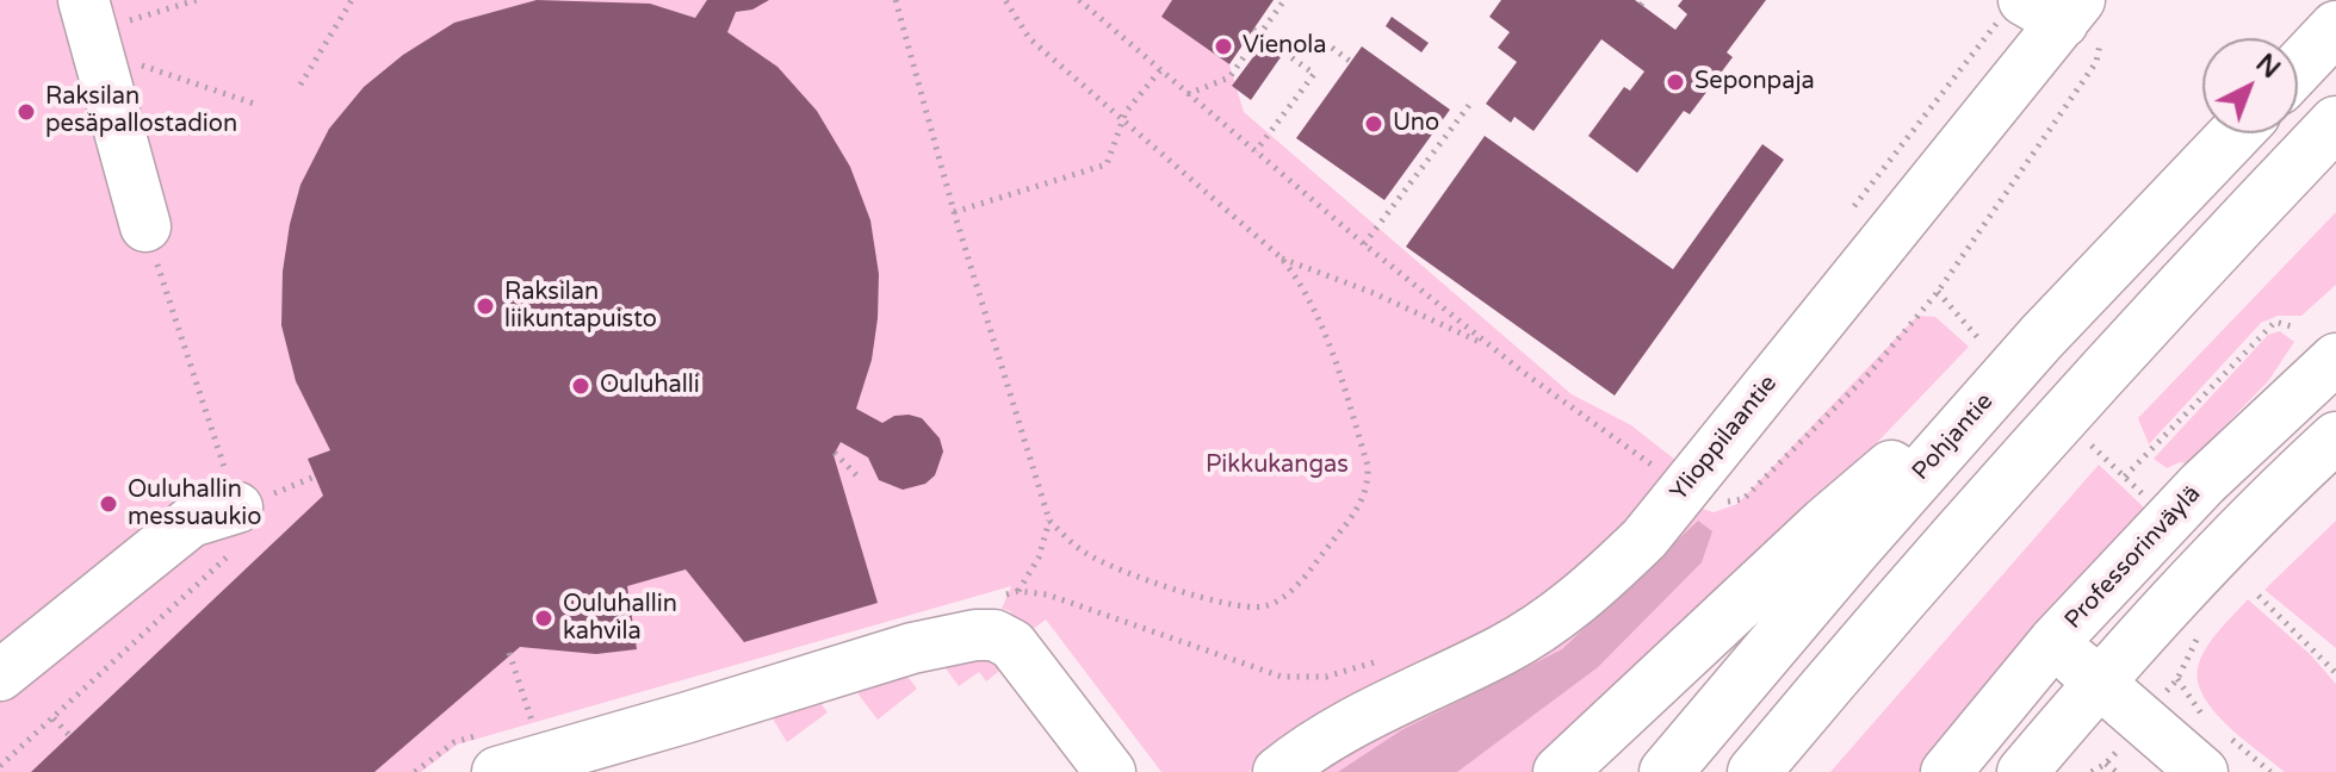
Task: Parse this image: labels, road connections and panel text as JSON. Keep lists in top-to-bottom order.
{
  "streets": {
    "highway": ["Pohjantie"],
    "street": ["Ylioppilaantie", "Professorinväylä"]
  },
  "parks": ["Pikkukangas"],
  "places": [
    "Vienola",
    "Seponpaja",
    "Raksilan pesäpallostadion",
    "Uno",
    "Raksilan liikuntapuisto",
    "Ouluhalli",
    "Ouluhallin messuaukio",
    "Ouluhallin kahvila"
  ],
  "north": "top right"
}
